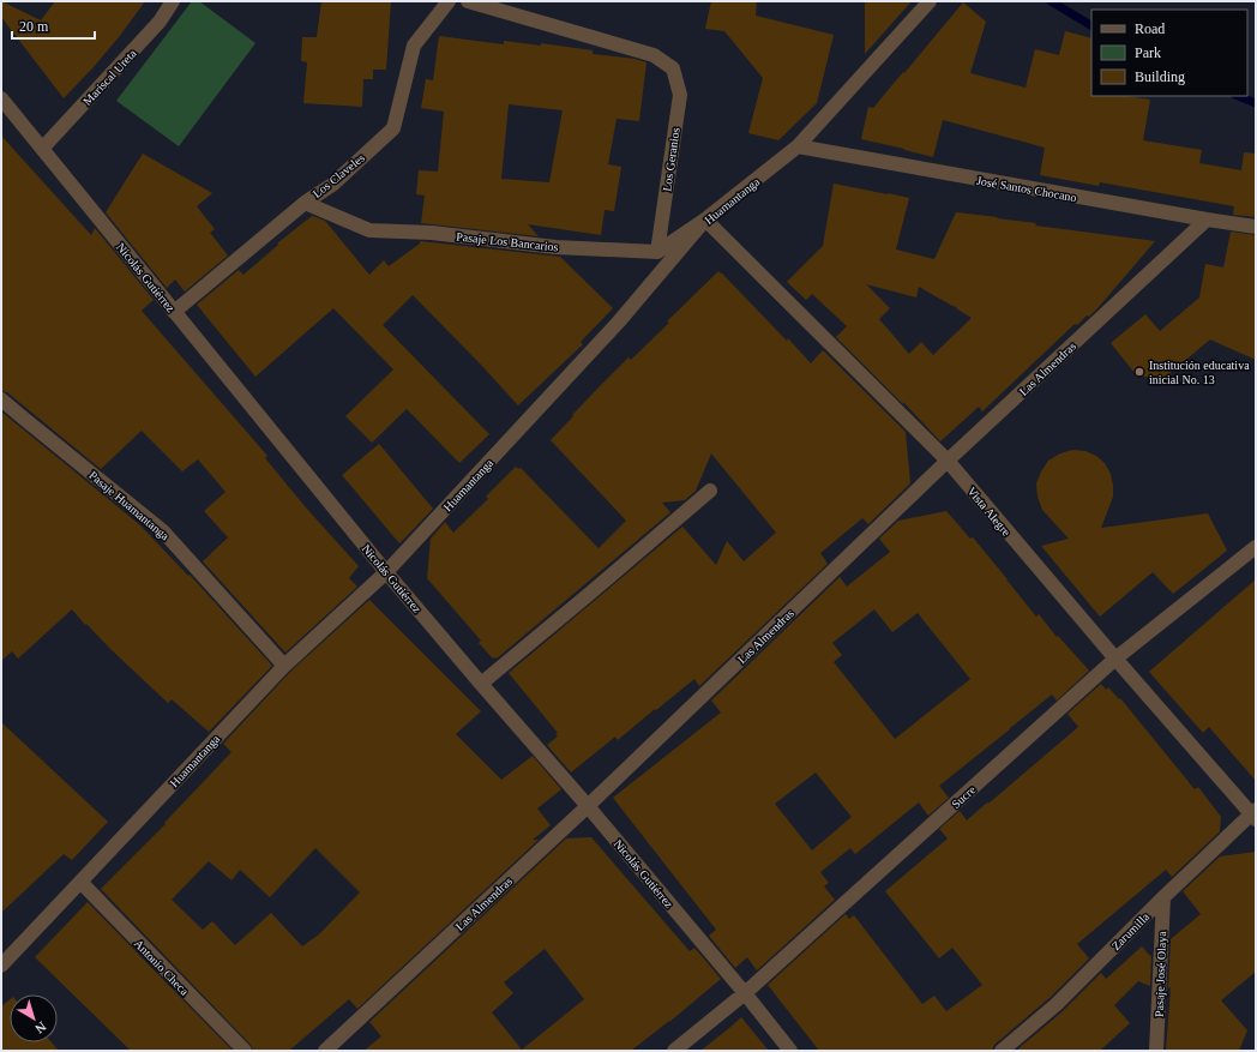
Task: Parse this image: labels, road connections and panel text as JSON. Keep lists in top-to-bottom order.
{
  "streets": {
    "street": [
      "Mariscal Ureta",
      "Los Geranios",
      "Los Claveles",
      "José Santos Chocano",
      "Huamantanga",
      "Pasaje Los Bancarios",
      "Nicolás Gutiérrez",
      "Las Almendras",
      "Pasaje Huamantanga",
      "Vista Alegre",
      "Sucre",
      "Zarumilla",
      "Antonio Checa",
      "Pasaje José Olaya"
    ]
  },
  "crossings": [
    ["Mariscal Ureta", "Nicolás Gutiérrez"],
    ["Los Geranios", "Pasaje Los Bancarios"],
    ["Los Claveles", "Pasaje Los Bancarios"],
    ["Los Claveles", "Nicolás Gutiérrez"],
    ["José Santos Chocano", "Huamantanga"],
    ["José Santos Chocano", "Las Almendras"],
    ["Huamantanga", "Nicolás Gutiérrez"],
    ["Huamantanga", "Pasaje Huamantanga"],
    ["Huamantanga", "Vista Alegre"],
    ["Huamantanga", "Antonio Checa"],
    ["Nicolás Gutiérrez", "Las Almendras"],
    ["Nicolás Gutiérrez", "Sucre"],
    ["Las Almendras", "Vista Alegre"],
    ["Vista Alegre", "Sucre"],
    ["Vista Alegre", "Zarumilla"],
    ["Zarumilla", "Pasaje José Olaya"]
  ],
  "places": ["Institución educativa inicial No. 13"],
  "legend": ["Road", "Park", "Building"],
  "scale_bar": "20 m",
  "north": "bottom right"
}
